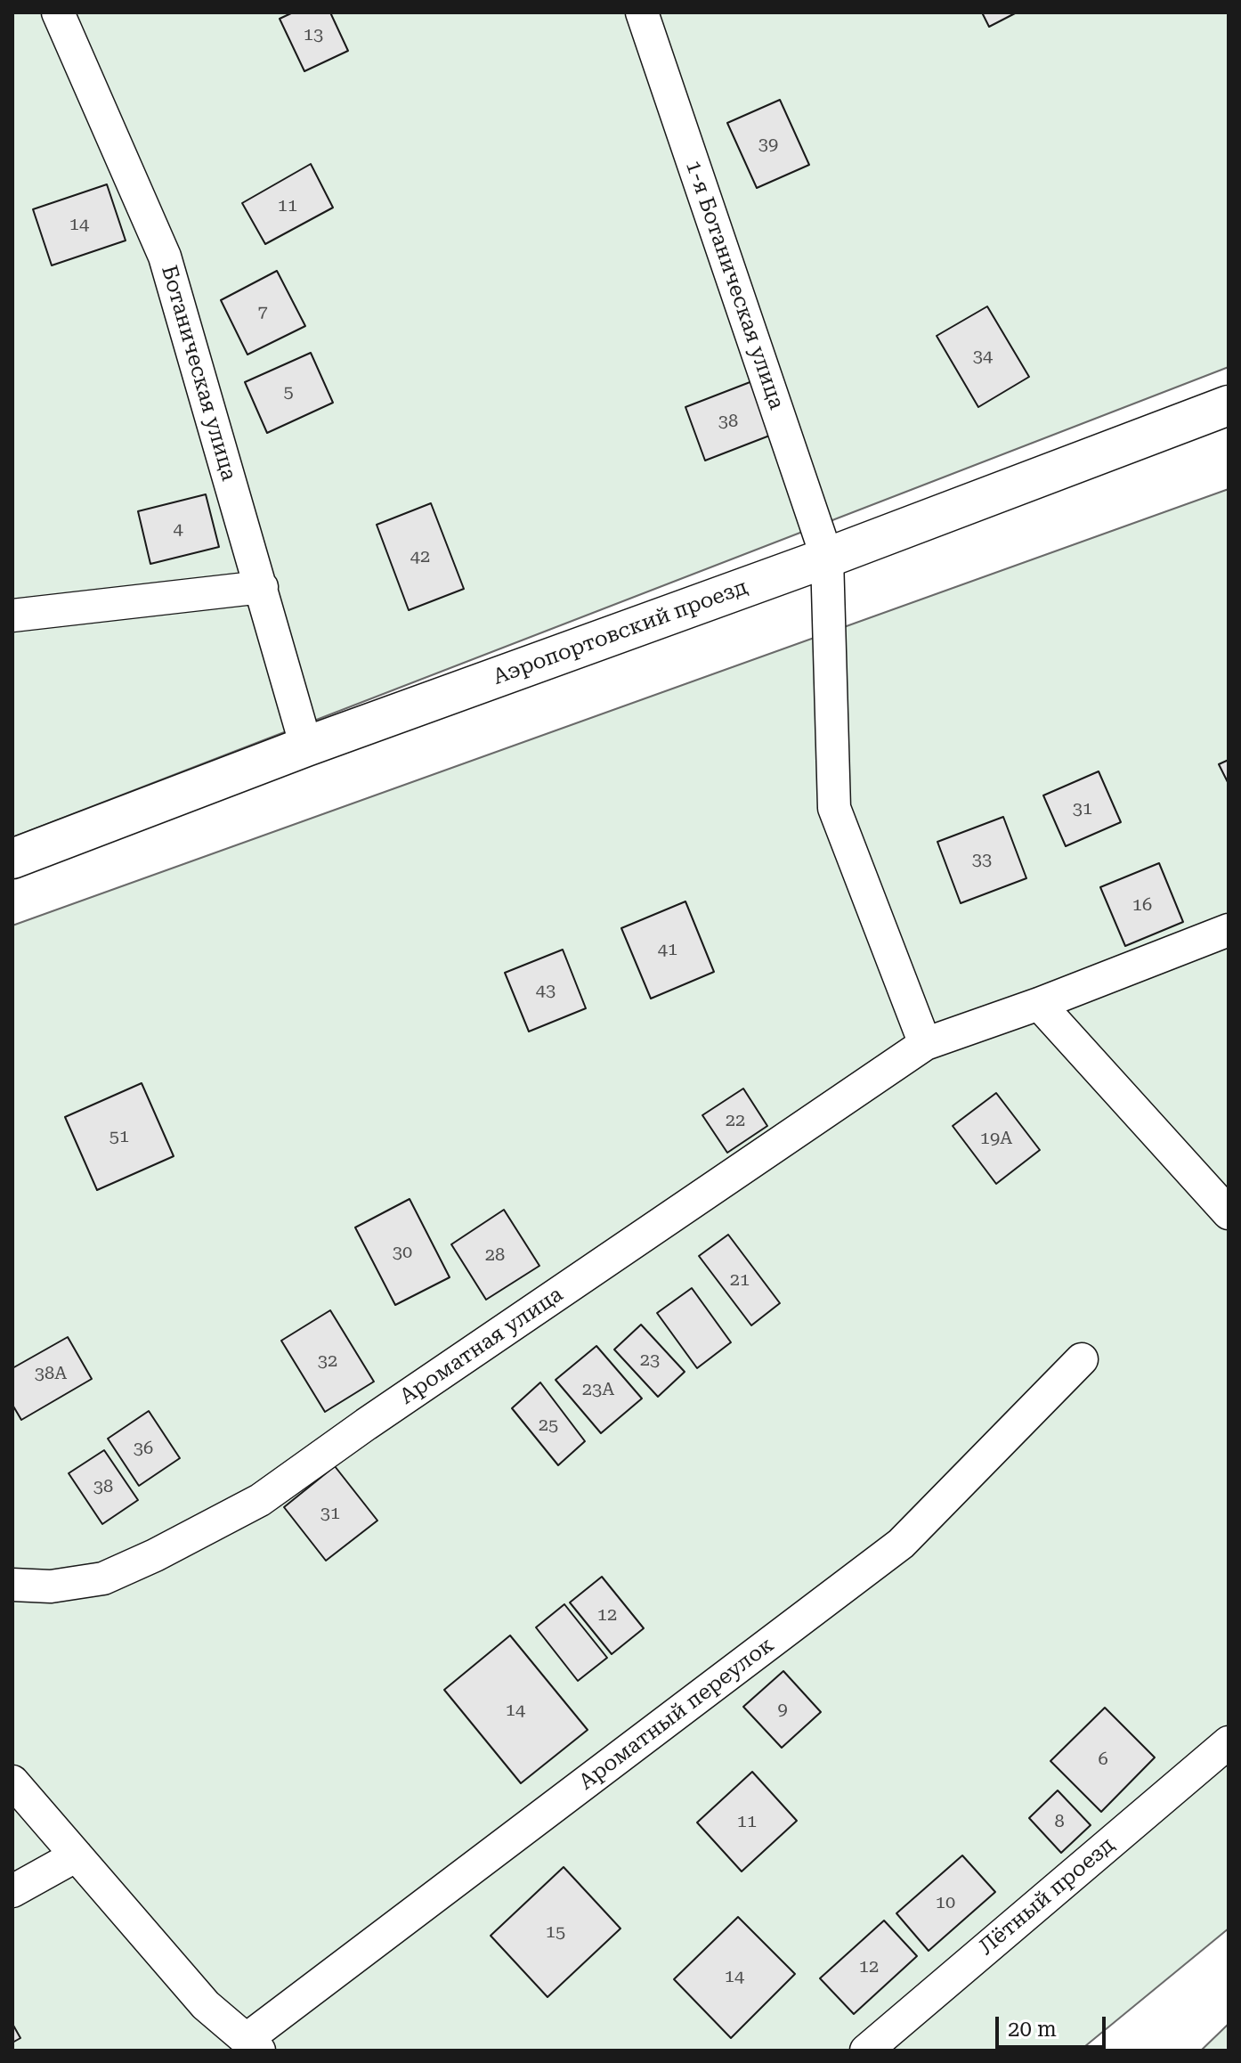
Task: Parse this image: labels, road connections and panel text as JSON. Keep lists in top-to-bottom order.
{
  "streets": {
    "main road": ["Аэропортовский проезд"],
    "street": [
      "1-я Ботаническая улица",
      "Ботаническая улица",
      "Ароматная улица",
      "Ароматный переулок",
      "Лётный проезд"
    ]
  },
  "crossings": [
    ["1-я Ботаническая улица", "Аэропортовский проезд"],
    ["1-я Ботаническая улица", "Ароматная улица"],
    ["Ботаническая улица", "Аэропортовский проезд"]
  ],
  "house_numbers": [
    "13",
    "39",
    "11",
    "14",
    "7",
    "34",
    "5",
    "38",
    "4",
    "42",
    "31",
    "33",
    "16",
    "41",
    "43",
    "22",
    "51",
    "19А",
    "30",
    "28",
    "21",
    "23",
    "32",
    "38А",
    "23А",
    "25",
    "36",
    "38",
    "31",
    "12",
    "9",
    "14",
    "6",
    "11",
    "8",
    "10",
    "15",
    "12",
    "14"
  ],
  "scale_bar": "20 m"
}
